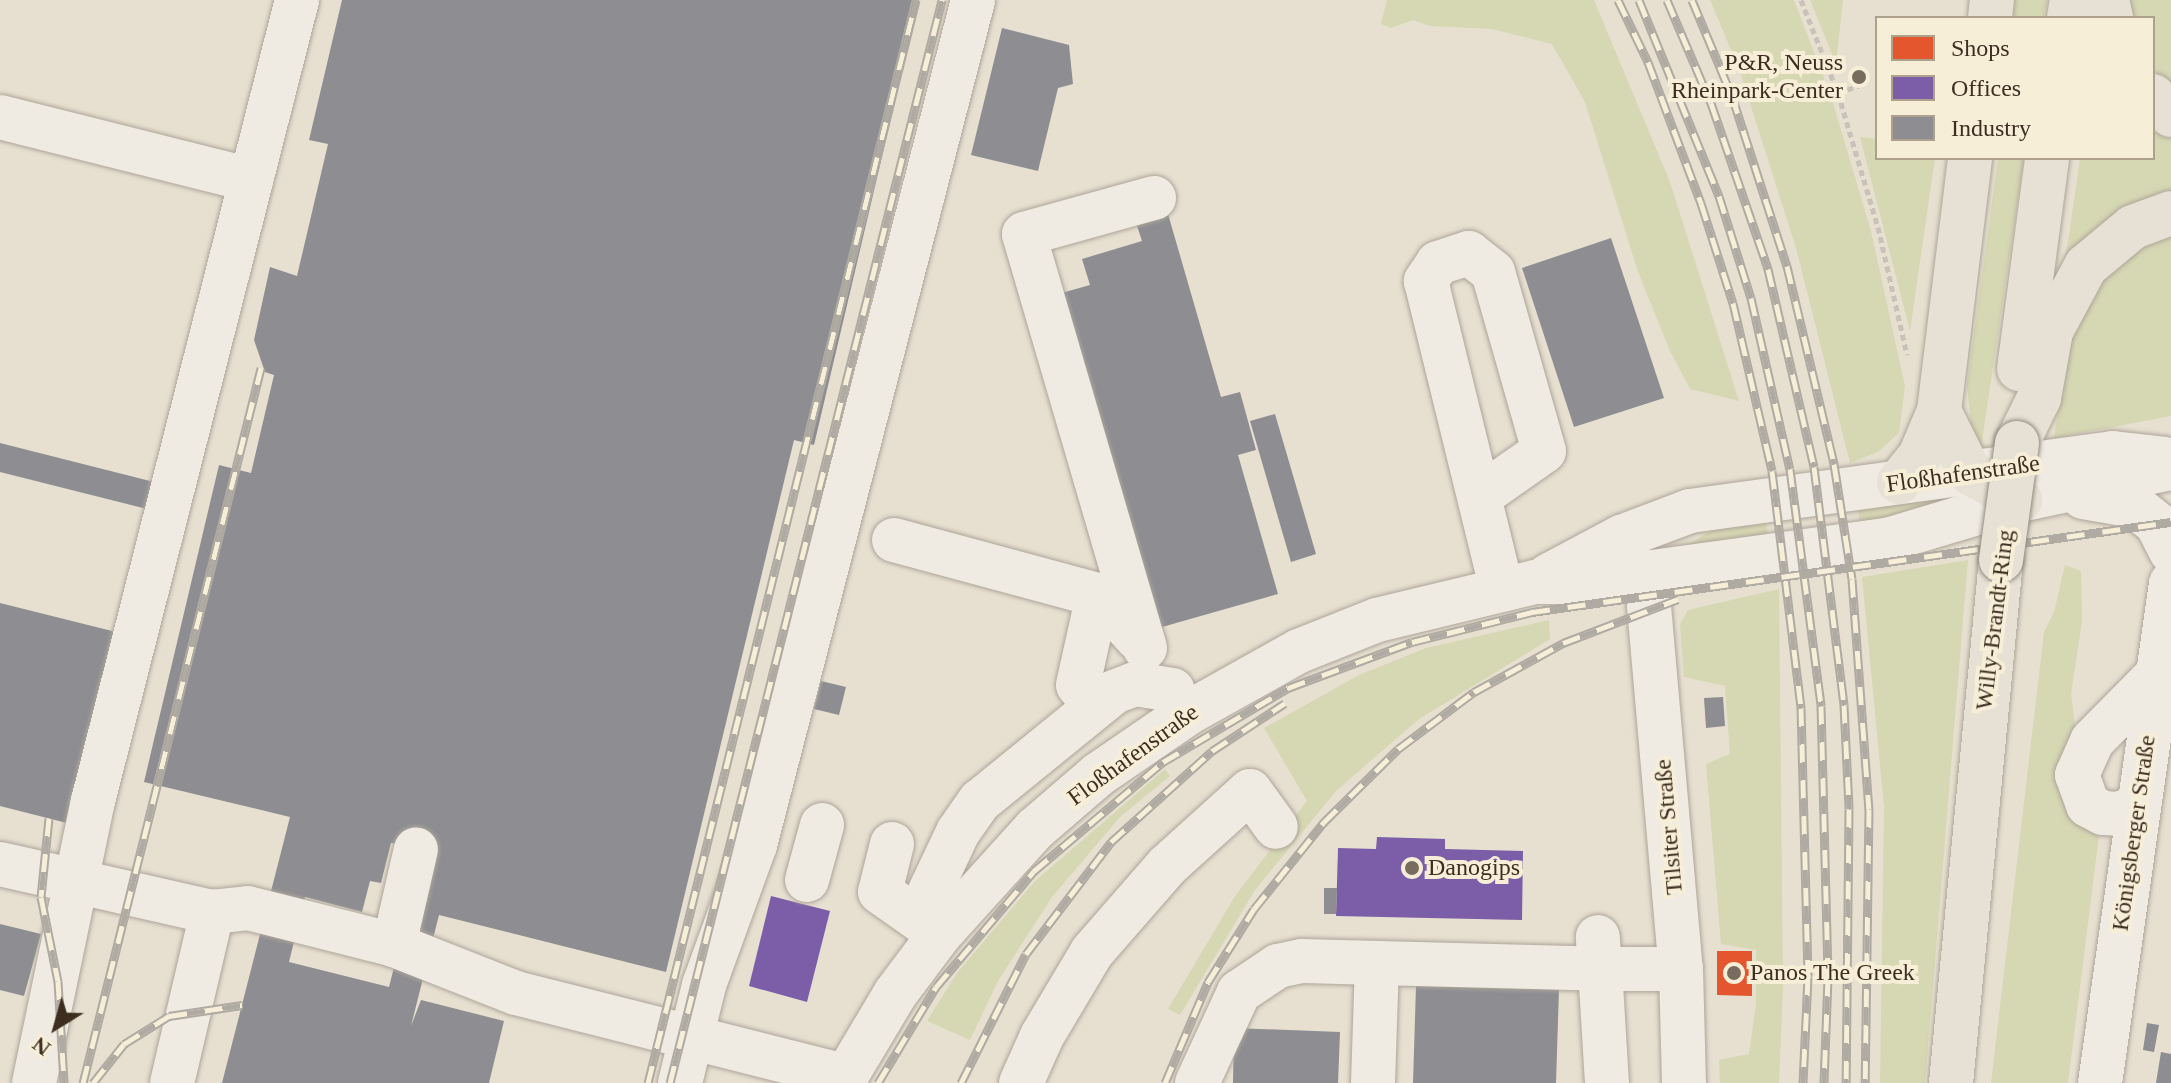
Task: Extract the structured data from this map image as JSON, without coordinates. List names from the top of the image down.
{
  "streets": {
    "main road": ["Willy-Brandt-Ring"],
    "street": ["Floßhafenstraße", "Tilsiter Straße", "Königsberger Straße"]
  },
  "crossings": [
    ["Floßhafenstraße", "Tilsiter Straße"]
  ],
  "places": ["P&R, Neuss Rheinpark-Center", "Danogips", "Panos The Greek"],
  "legend": ["Shops", "Offices", "Industry"],
  "north": "bottom left"
}
